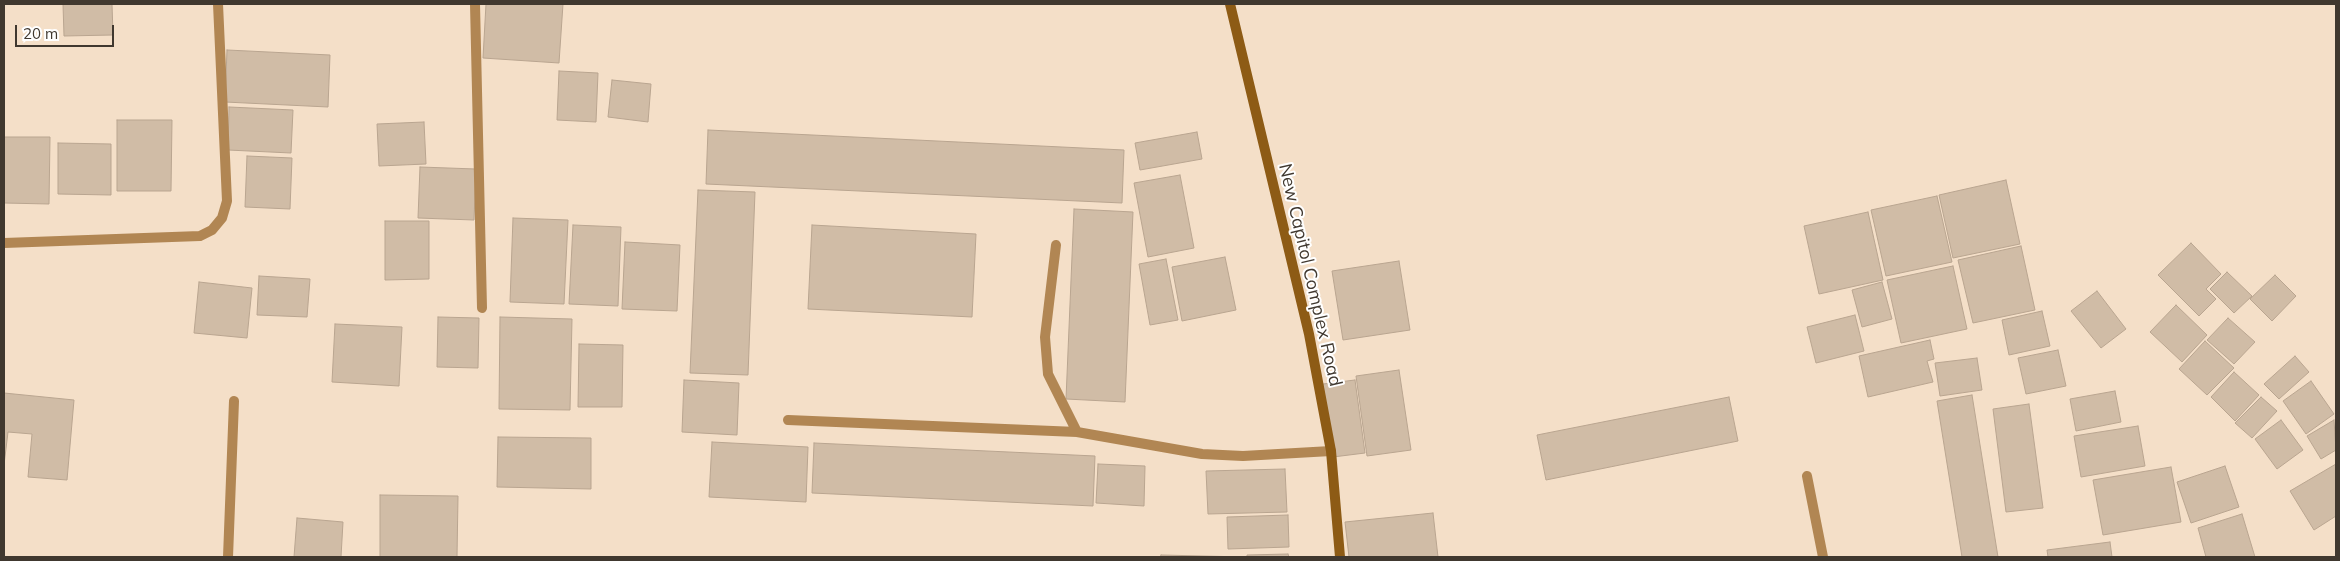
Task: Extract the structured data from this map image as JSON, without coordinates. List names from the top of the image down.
{
  "streets": {
    "main road": ["New Capitol Complex Road"]
  },
  "scale_bar": "20 m"
}
